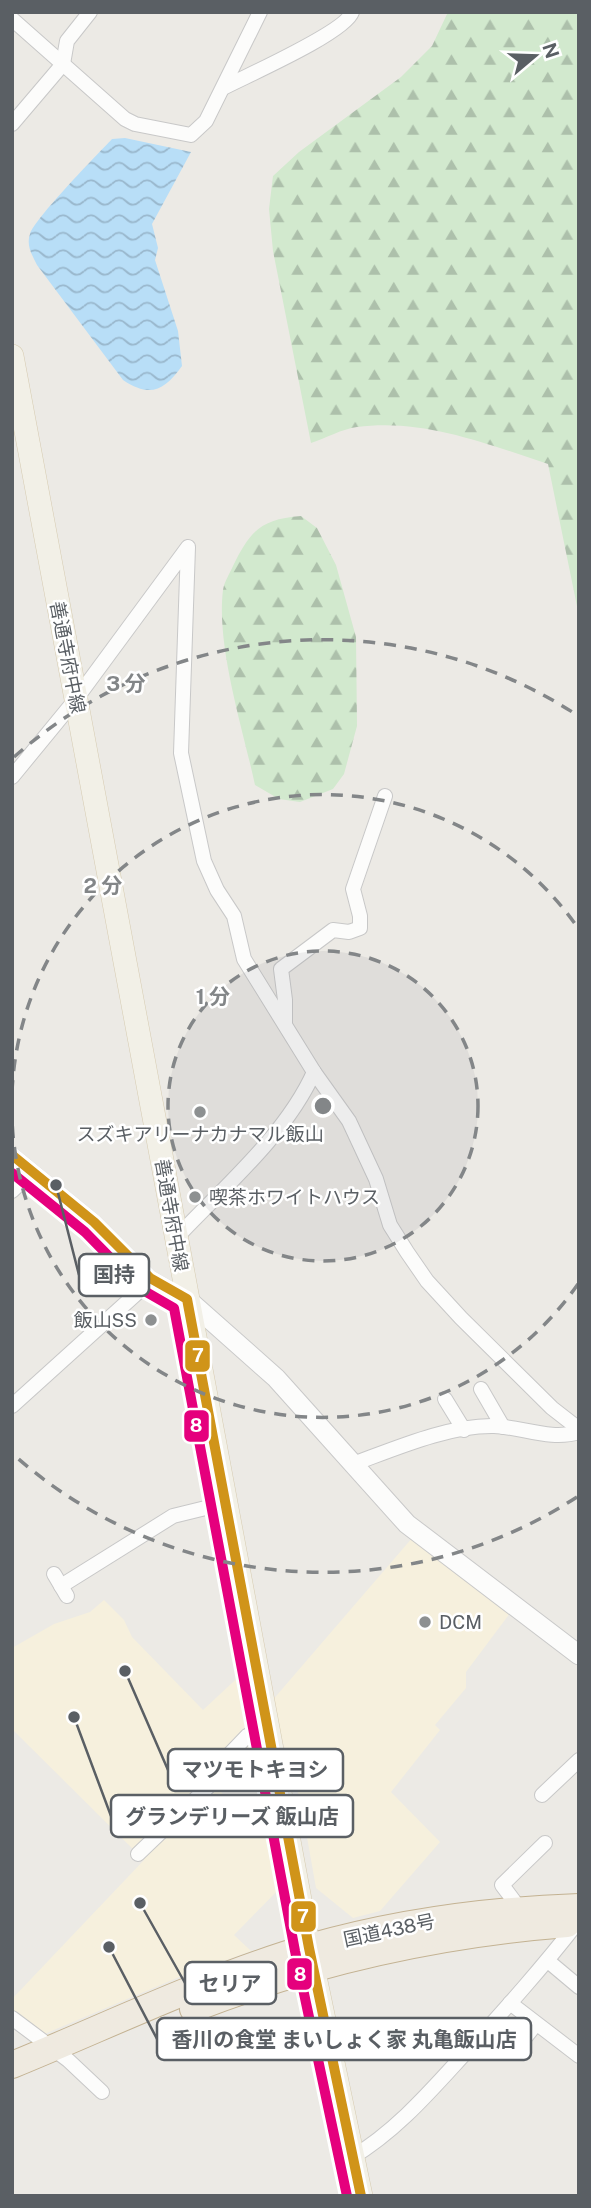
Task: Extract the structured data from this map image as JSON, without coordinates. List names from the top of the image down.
{
  "streets": {
    "highway": ["国道438号"],
    "main road": ["善通寺府中線"]
  },
  "crossings": [
    ["善通寺府中線", "国道438号"]
  ],
  "places": [
    "スズキアリーナカナマル飯山",
    "国持",
    "喫茶ホワイトハウス",
    "飯山SS",
    "DCM",
    "マツモトキヨシ",
    "グランデリーズ 飯山店",
    "セリア",
    "香川の食堂 まいしょく家 丸亀飯山店"
  ],
  "lines": ["transit line 7", "transit line 8"],
  "north": "right",
  "rings": ["3 分", "2 分", "1 分"]
}
